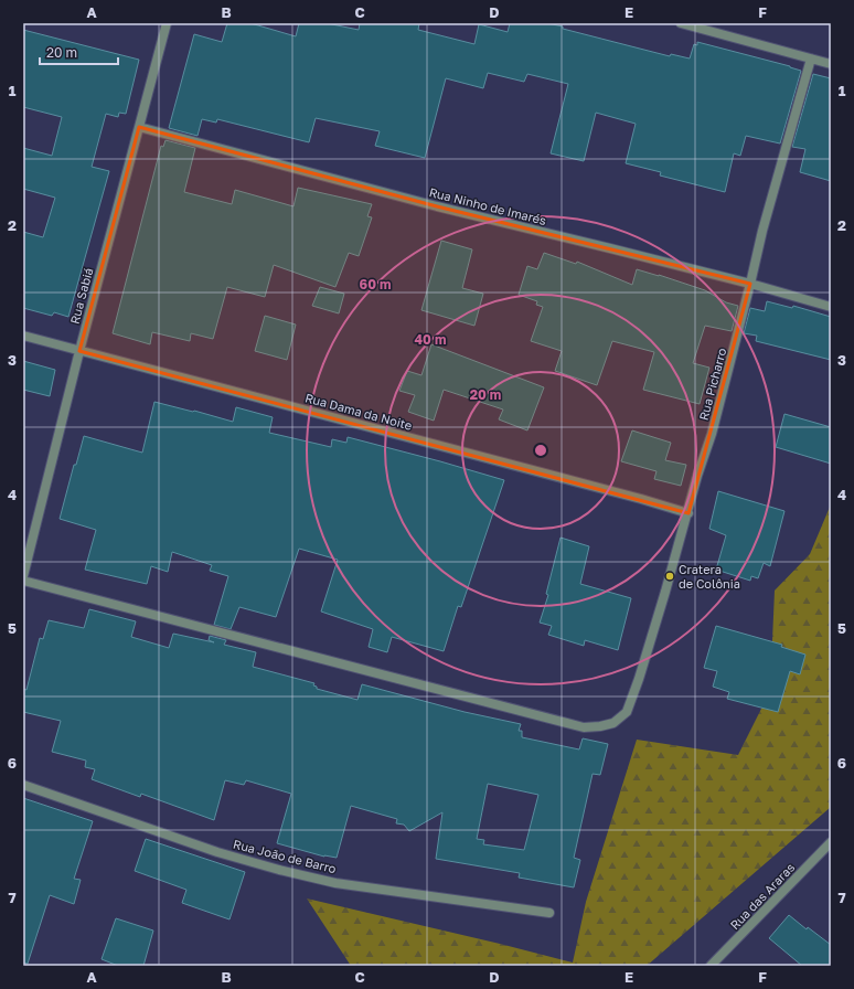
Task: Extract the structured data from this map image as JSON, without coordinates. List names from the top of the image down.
{
  "streets": {
    "street": [
      "Rua Ninho de Imarés",
      "Rua Sabiá",
      "Rua Picharro",
      "Rua Dama da Noite",
      "Rua João de Barro",
      "Rua das Araras"
    ]
  },
  "crossings": [
    ["Rua Ninho de Imarés", "Rua Sabiá"],
    ["Rua Ninho de Imarés", "Rua Picharro"],
    ["Rua Sabiá", "Rua Dama da Noite"],
    ["Rua Picharro", "Rua Dama da Noite"]
  ],
  "places": ["Cratera de Colônia"],
  "scale_bar": "20 m",
  "grid": {
    "columns": [
      "A",
      "B",
      "C",
      "D",
      "E",
      "F"
    ],
    "rows": [
      "1",
      "2",
      "3",
      "4",
      "5",
      "6",
      "7"
    ]
  },
  "rings": ["60 m", "40 m", "20 m"]
}
